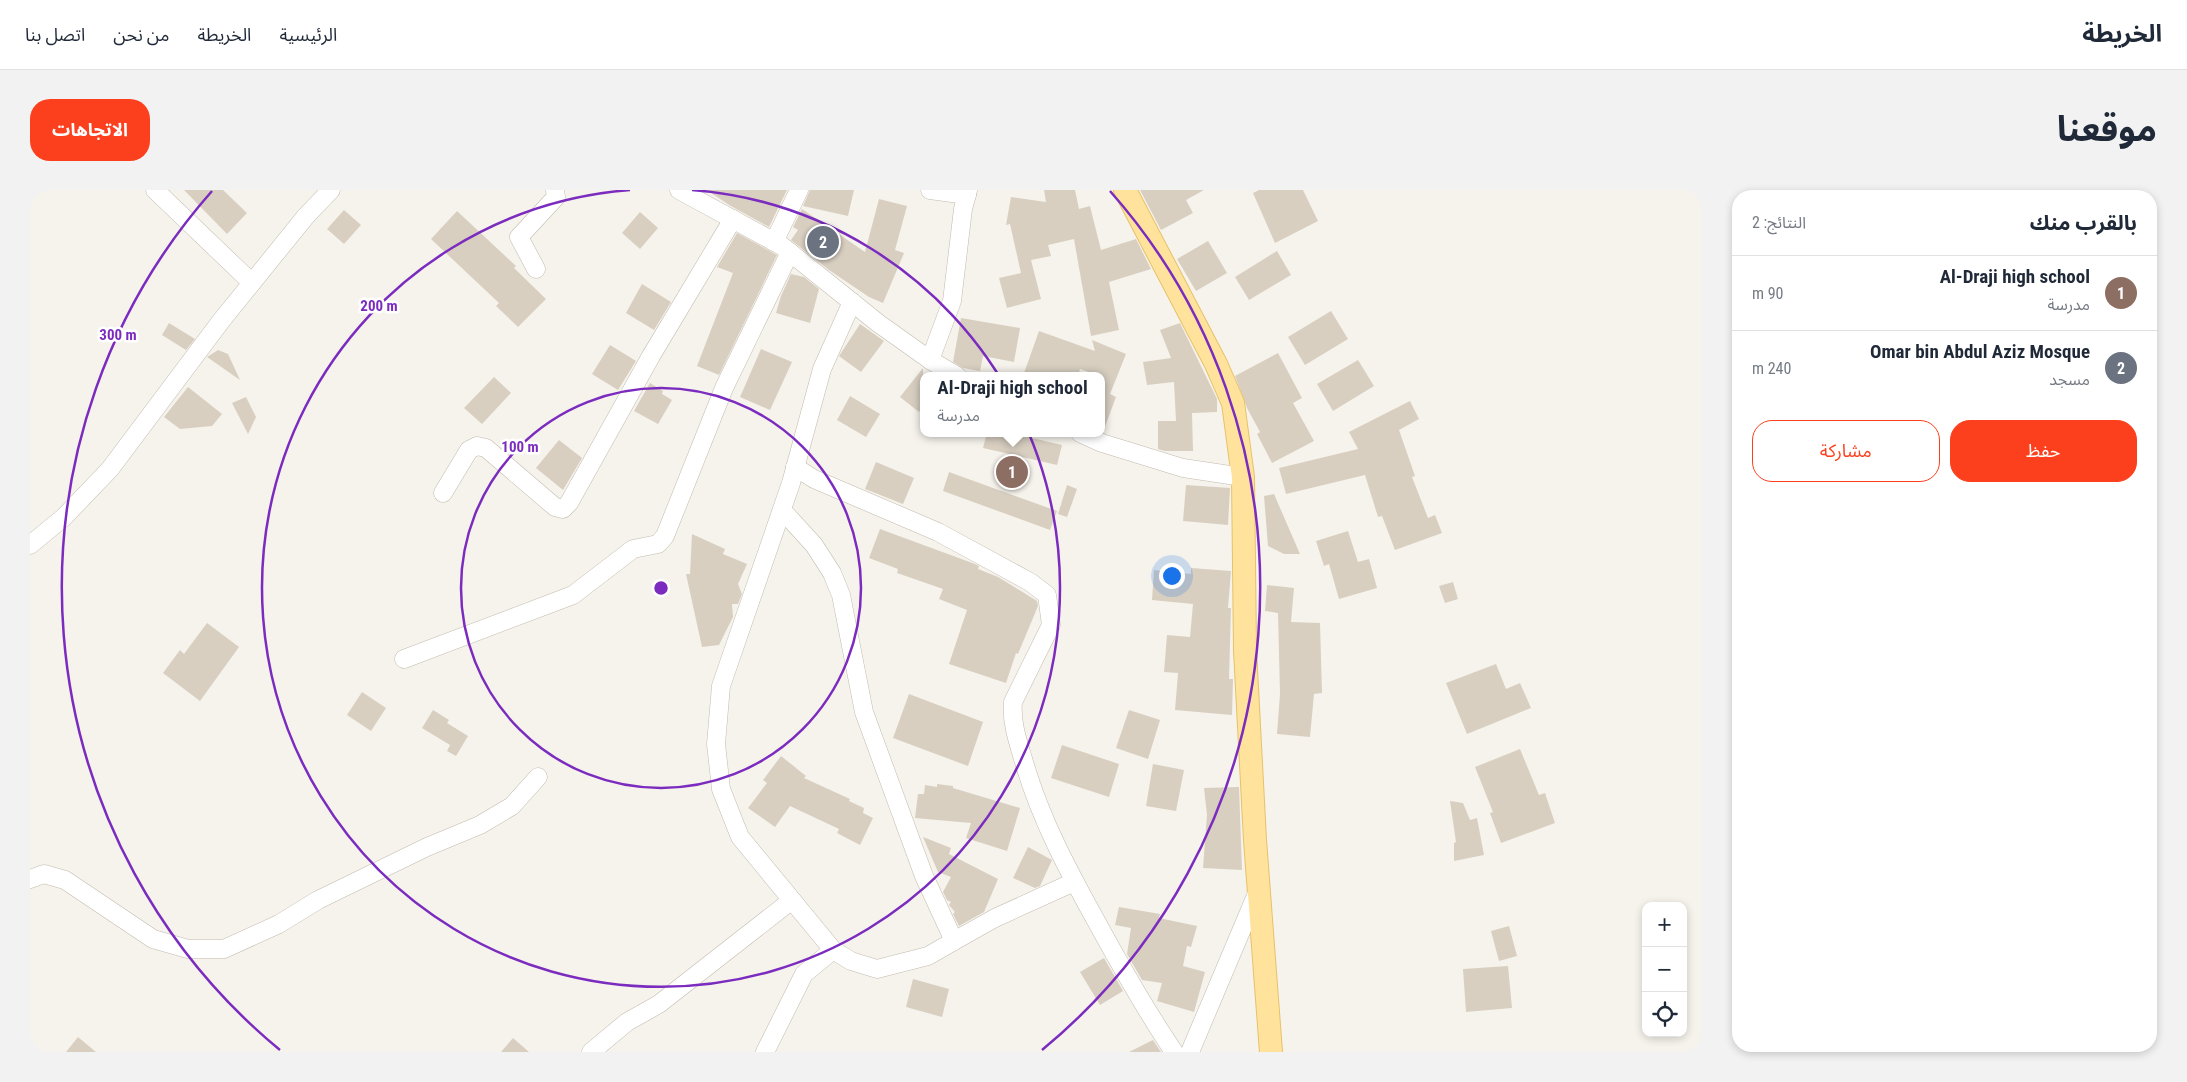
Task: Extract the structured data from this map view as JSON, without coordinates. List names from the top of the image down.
{
  "page": {
    "header": "الخريطة",
    "nav": [
      "الرئيسية",
      "الخريطة",
      "من نحن",
      "اتصل بنا"
    ],
    "title": "موقعنا",
    "buttons": [
      "الاتجاهات",
      ["حفظ", "مشاركة"]
    ],
    "heading": ["بالقرب منك", "النتائج: 2"],
    "pins": ["2", "1"],
    "list": [
      {
        "mark": "1",
        "name": "Al-Draji high school",
        "note": "مدرسة",
        "value": "90 m"
      },
      {
        "mark": "2",
        "name": "Omar bin Abdul Aziz Mosque",
        "note": "مسجد",
        "value": "240 m"
      }
    ],
    "popup": ["Al-Draji high school", "مدرسة"],
    "map_buttons": ["+", "−"]
  },
  "rings": ["200 m", "300 m", "100 m"]
}
